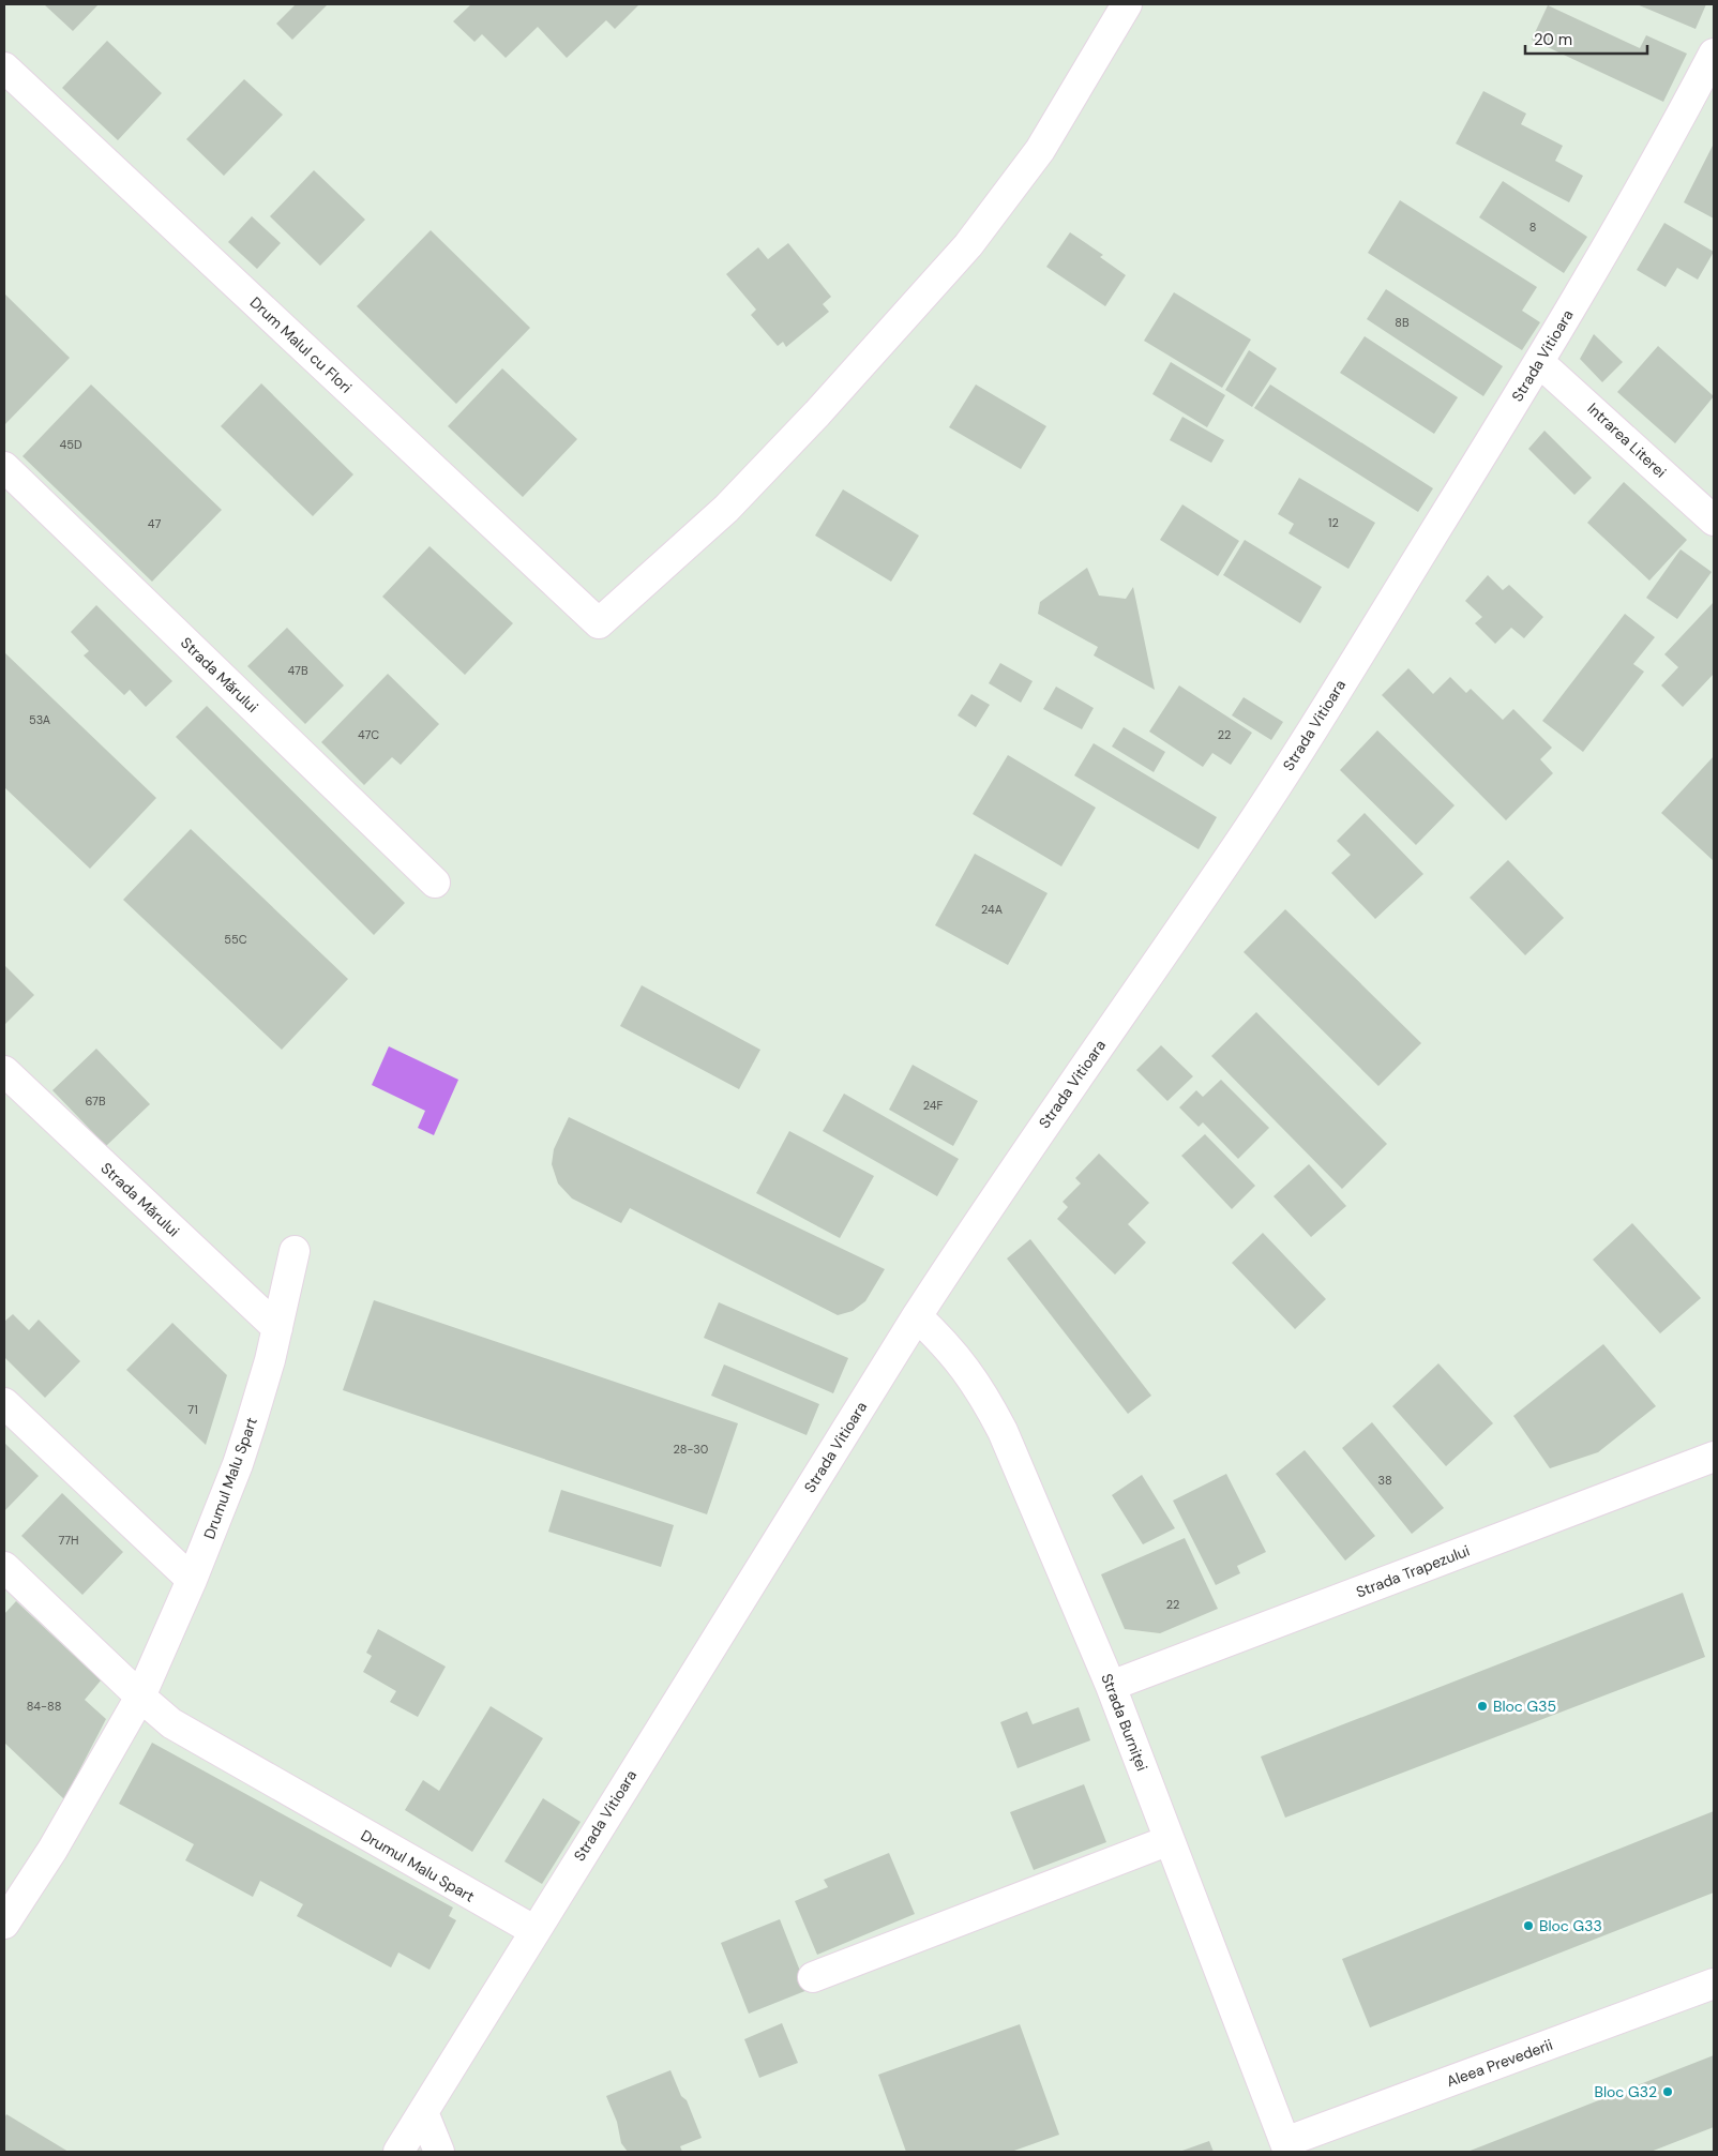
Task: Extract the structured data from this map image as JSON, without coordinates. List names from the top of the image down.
{
  "streets": {
    "street": [
      "Drum Malul cu Flori",
      "Strada Vitioara",
      "Intrarea Literei",
      "Strada Mărului",
      "Drumul Malu Spart",
      "Strada Trapezului",
      "Strada Burniței",
      "Aleea Prevederii"
    ]
  },
  "crossings": [
    ["Strada Vitioara", "Intrarea Literei"],
    ["Strada Vitioara", "Drumul Malu Spart"],
    ["Strada Vitioara", "Strada Burniței"],
    ["Strada Mărului", "Drumul Malu Spart"],
    ["Strada Trapezului", "Strada Burniței"],
    ["Strada Burniței", "Aleea Prevederii"]
  ],
  "places": ["Bloc G35", "Bloc G33", "Bloc G32"],
  "house_numbers": [
    "8",
    "8B",
    "45D",
    "12",
    "47",
    "47B",
    "53A",
    "47C",
    "22",
    "24A",
    "55C",
    "67B",
    "24F",
    "71",
    "28-30",
    "38",
    "77H",
    "22",
    "84-88"
  ],
  "scale_bar": "20 m"
}
